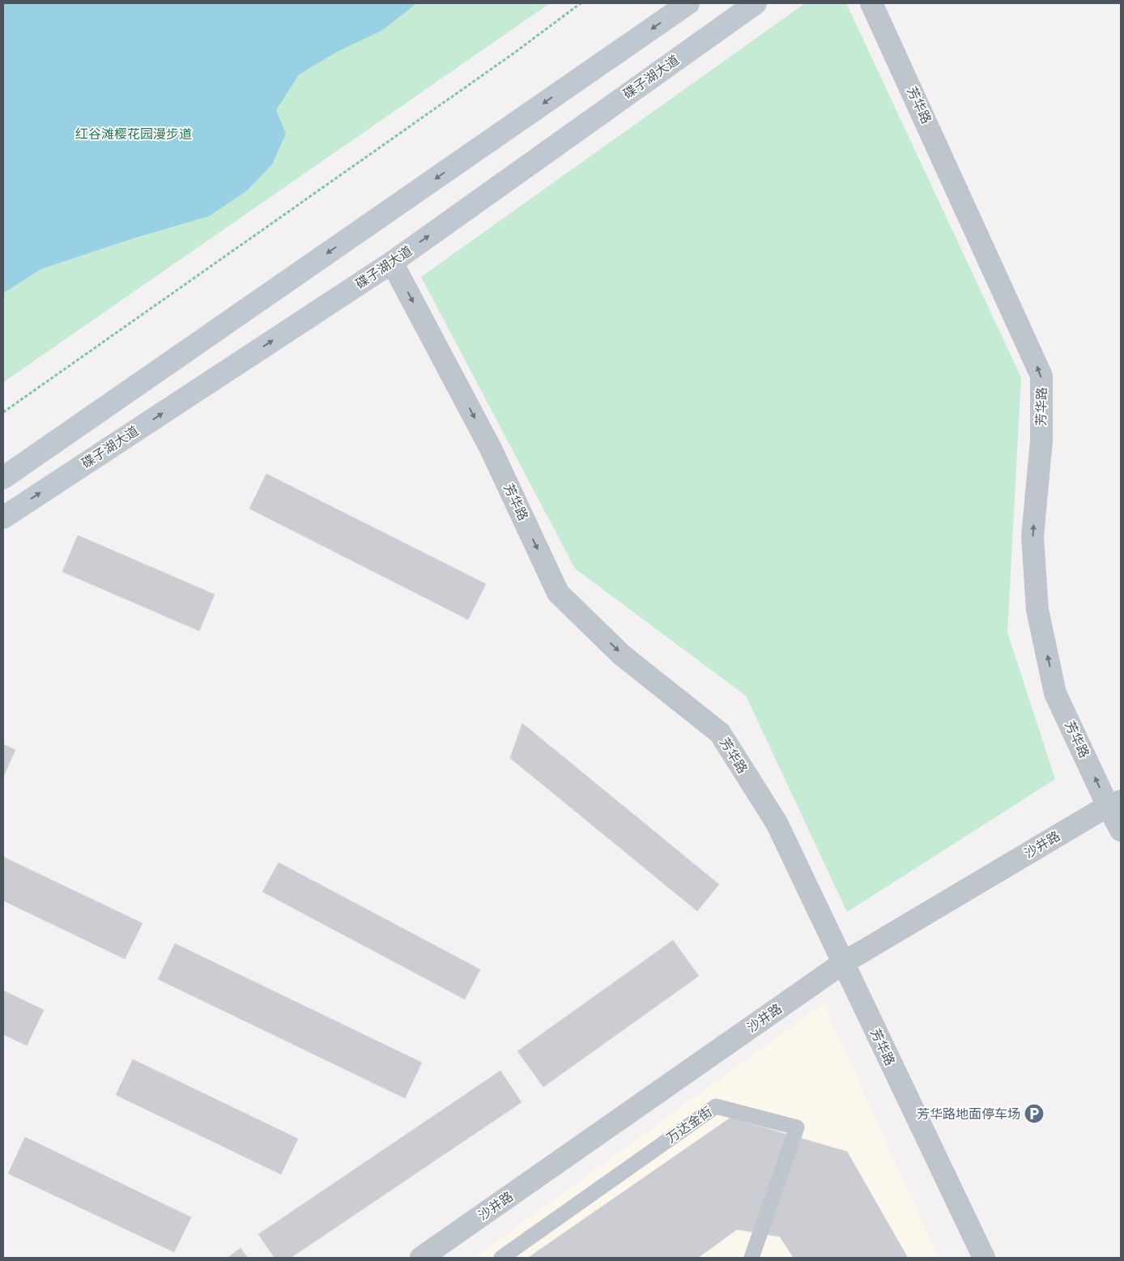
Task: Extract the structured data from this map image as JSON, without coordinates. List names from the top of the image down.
{
  "streets": {
    "main road": ["碟子湖大道"],
    "street": ["芳华路", "沙井路", "万达金街"]
  },
  "crossings": [
    ["碟子湖大道", "芳华路"],
    ["芳华路", "沙井路"]
  ],
  "parks": ["红谷滩樱花园漫步道"],
  "places": {
    "parking": ["芳华路地面停车场"]
  }
}
